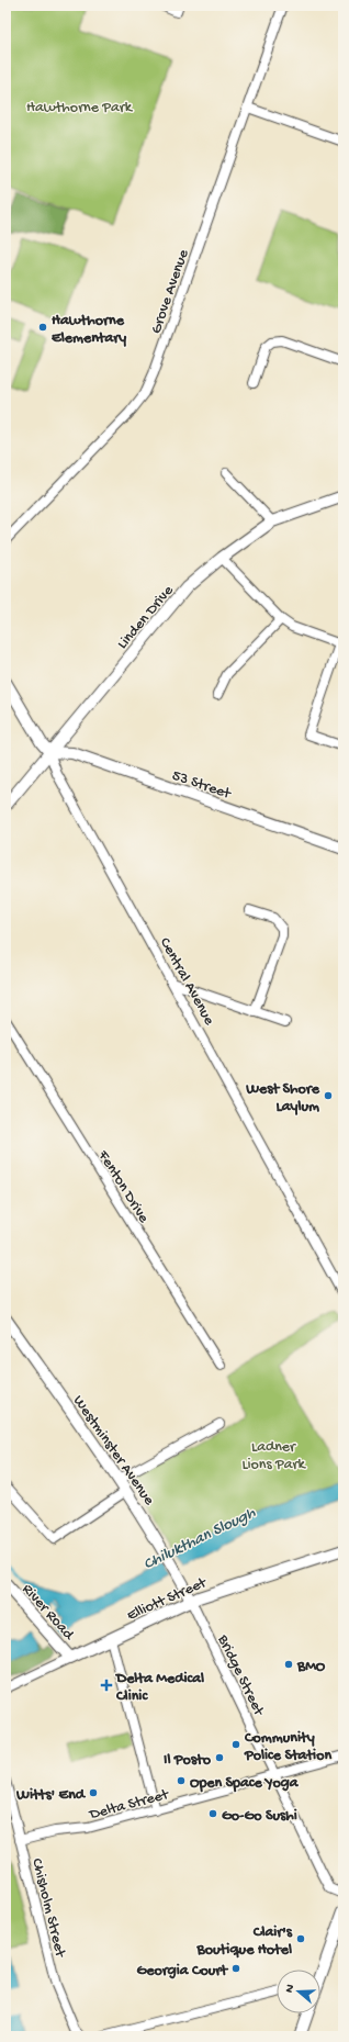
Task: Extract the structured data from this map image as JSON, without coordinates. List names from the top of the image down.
{
  "streets": {
    "street": [
      "Grove Avenue",
      "Linden Drive",
      "53 Street",
      "Central Avenue",
      "Fenton Drive",
      "Westminster Avenue",
      "Elliott Street",
      "River Road",
      "Bridge Street",
      "Delta Street",
      "Chisholm Street"
    ]
  },
  "crossings": [
    ["Linden Drive", "53 Street"],
    ["Linden Drive", "Central Avenue"],
    ["53 Street", "Central Avenue"],
    ["Westminster Avenue", "Elliott Street"],
    ["Westminster Avenue", "Bridge Street"],
    ["Elliott Street", "River Road"],
    ["Elliott Street", "Bridge Street"],
    ["Bridge Street", "Delta Street"],
    ["Delta Street", "Chisholm Street"]
  ],
  "water": ["Chilukthan Slough"],
  "parks": ["Hawthorne Park", "Ladner Lions Park"],
  "places": {
    "other": [
      "Hawthorne Elementary",
      "West Shore Laylum",
      "BMO",
      "Community Police Station",
      "Il Posto",
      "Open Space Yoga",
      "Witts' End",
      "Go-Go Sushi",
      "Clair's Boutique Hotel",
      "Georgia Court"
    ],
    "health": ["Delta Medical Clinic"]
  },
  "north": "left"
}
